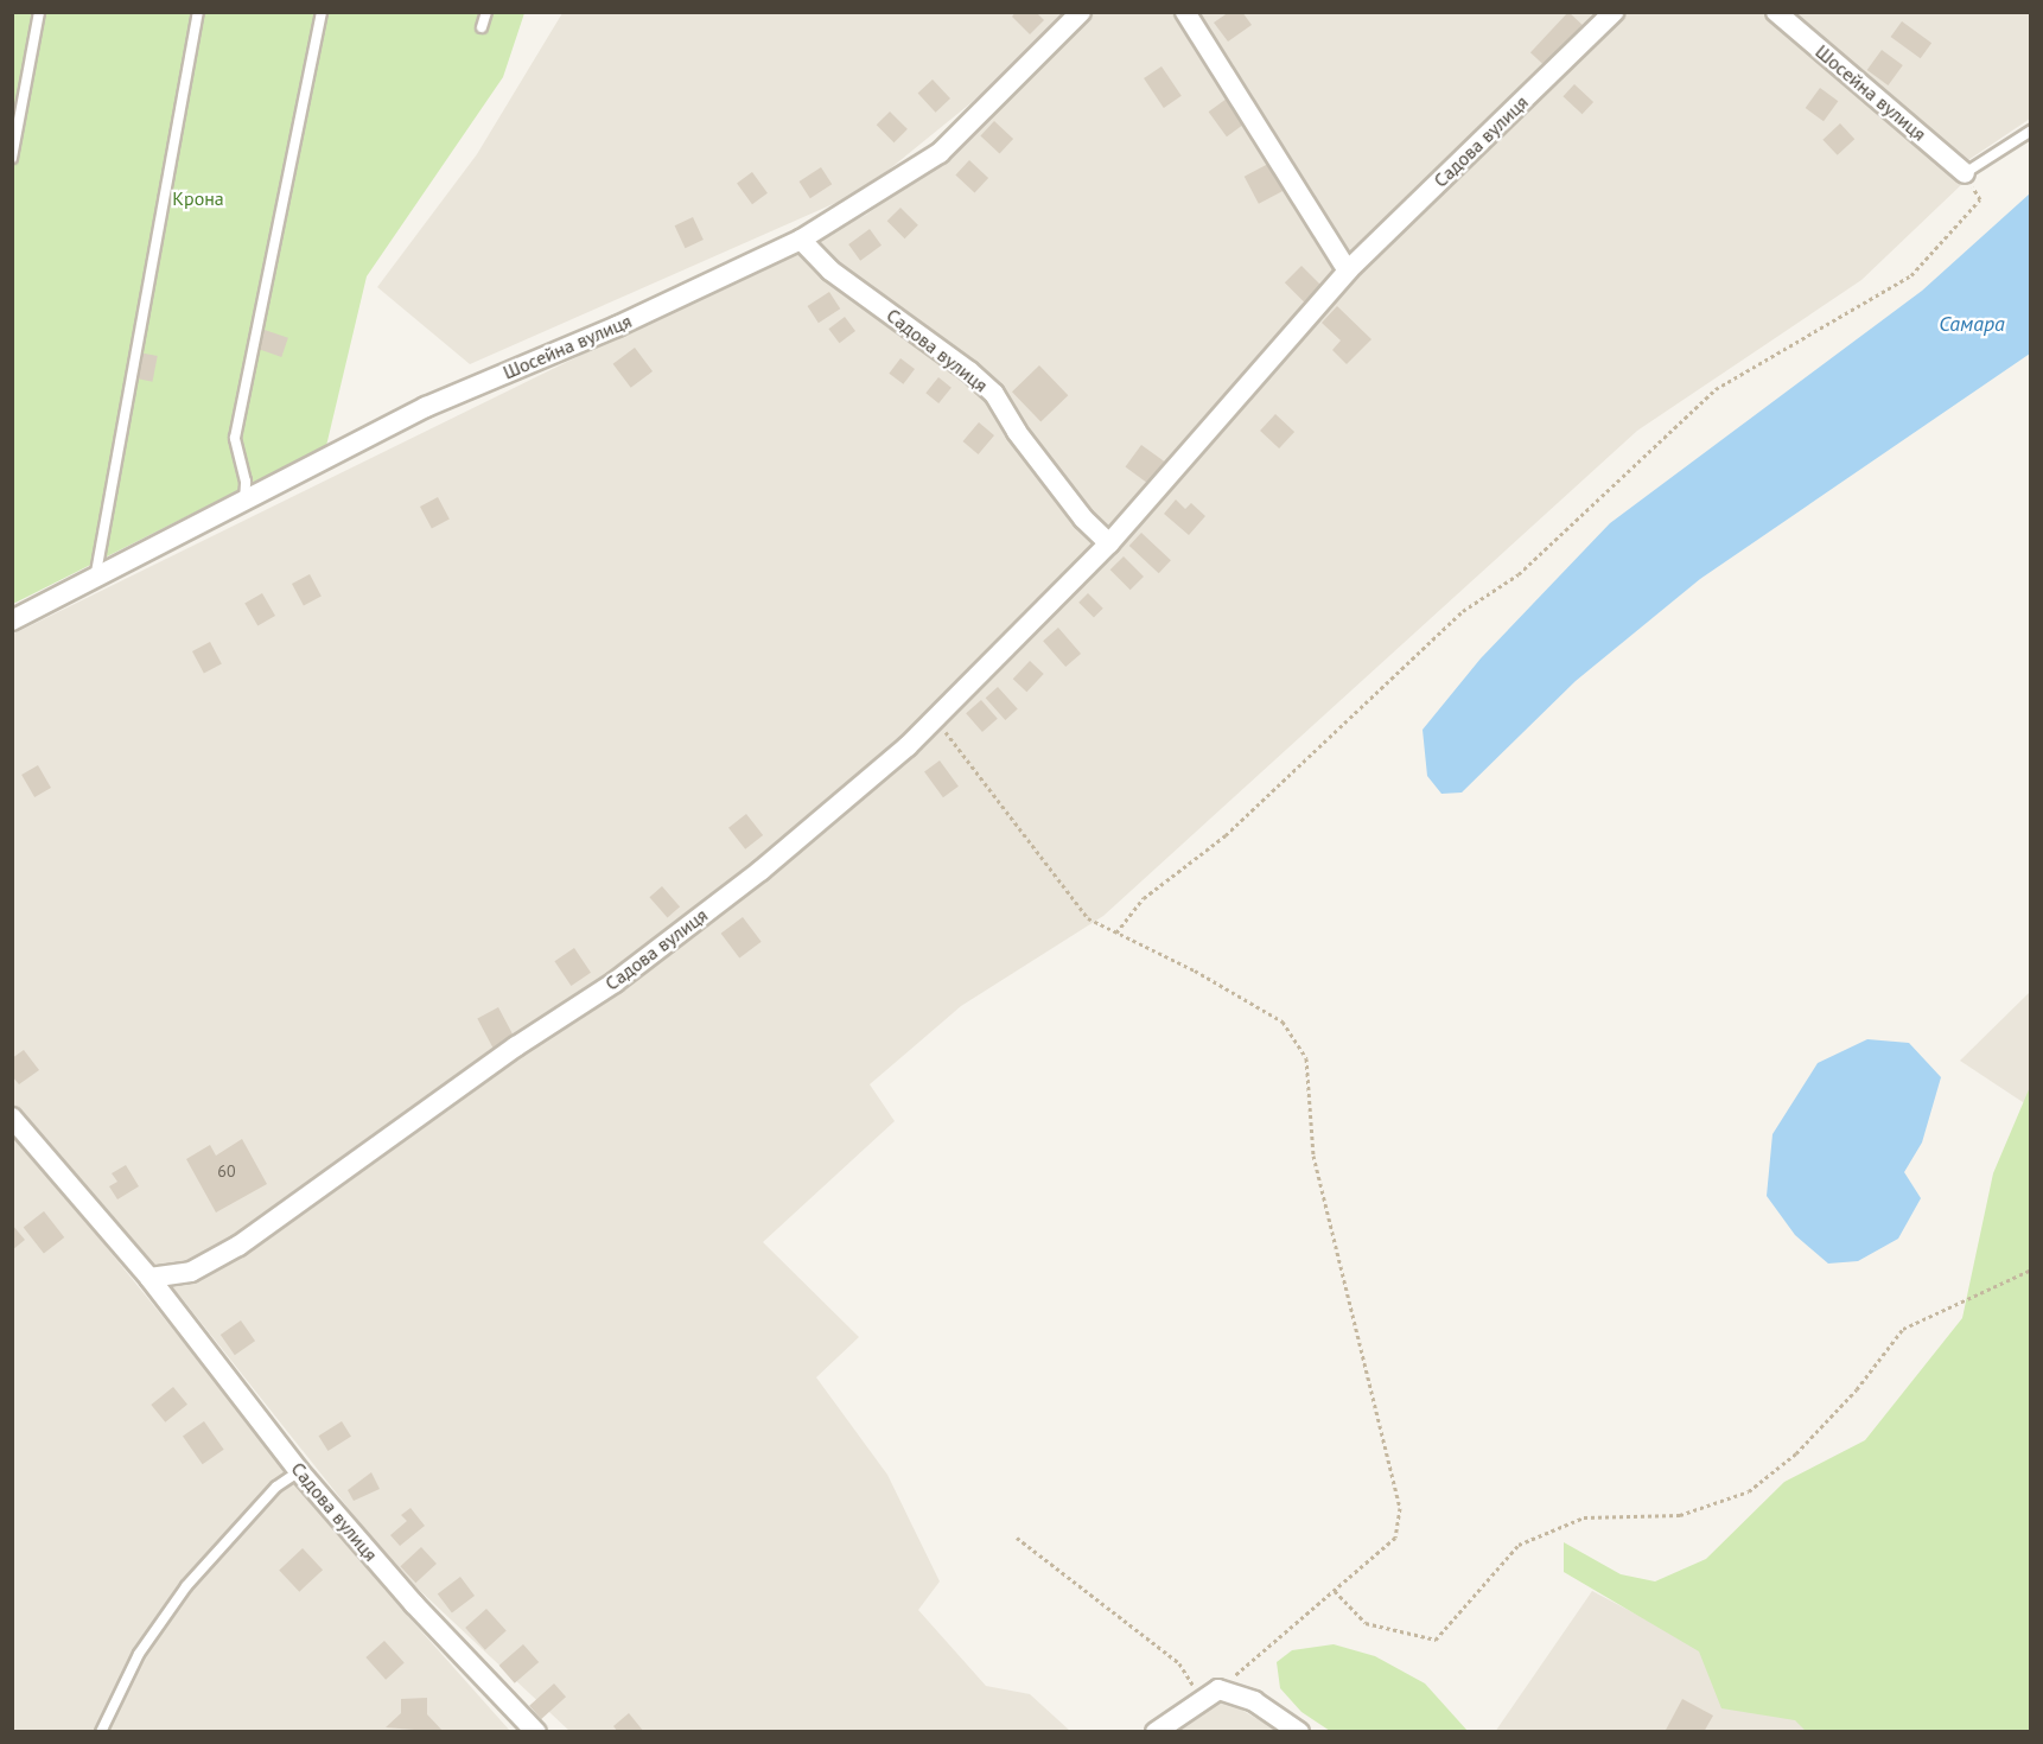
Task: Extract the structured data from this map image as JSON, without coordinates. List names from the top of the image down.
{
  "streets": {
    "street": ["Шосейна вулиця", "Садова вулиця"]
  },
  "crossings": [
    ["Шосейна вулиця", "Садова вулиця"]
  ],
  "water": ["Самара"],
  "parks": ["Крона"],
  "house_numbers": ["60"]
}
